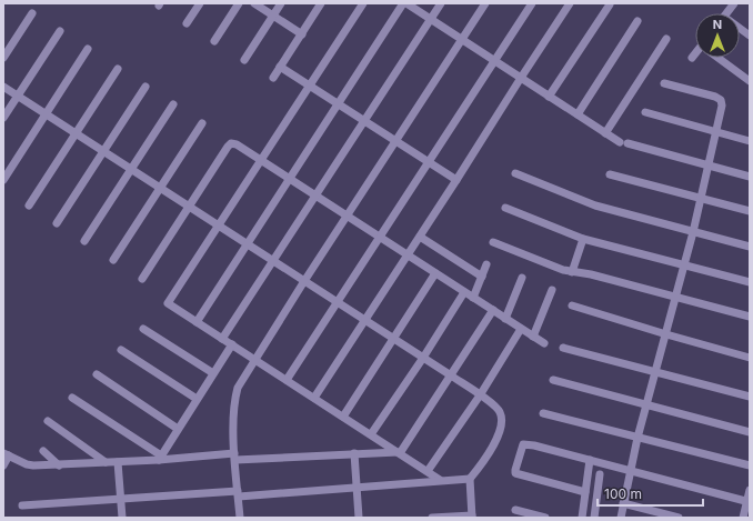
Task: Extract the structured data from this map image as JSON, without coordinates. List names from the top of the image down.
{
  "scale_bar": "100 m",
  "north": "top"
}
